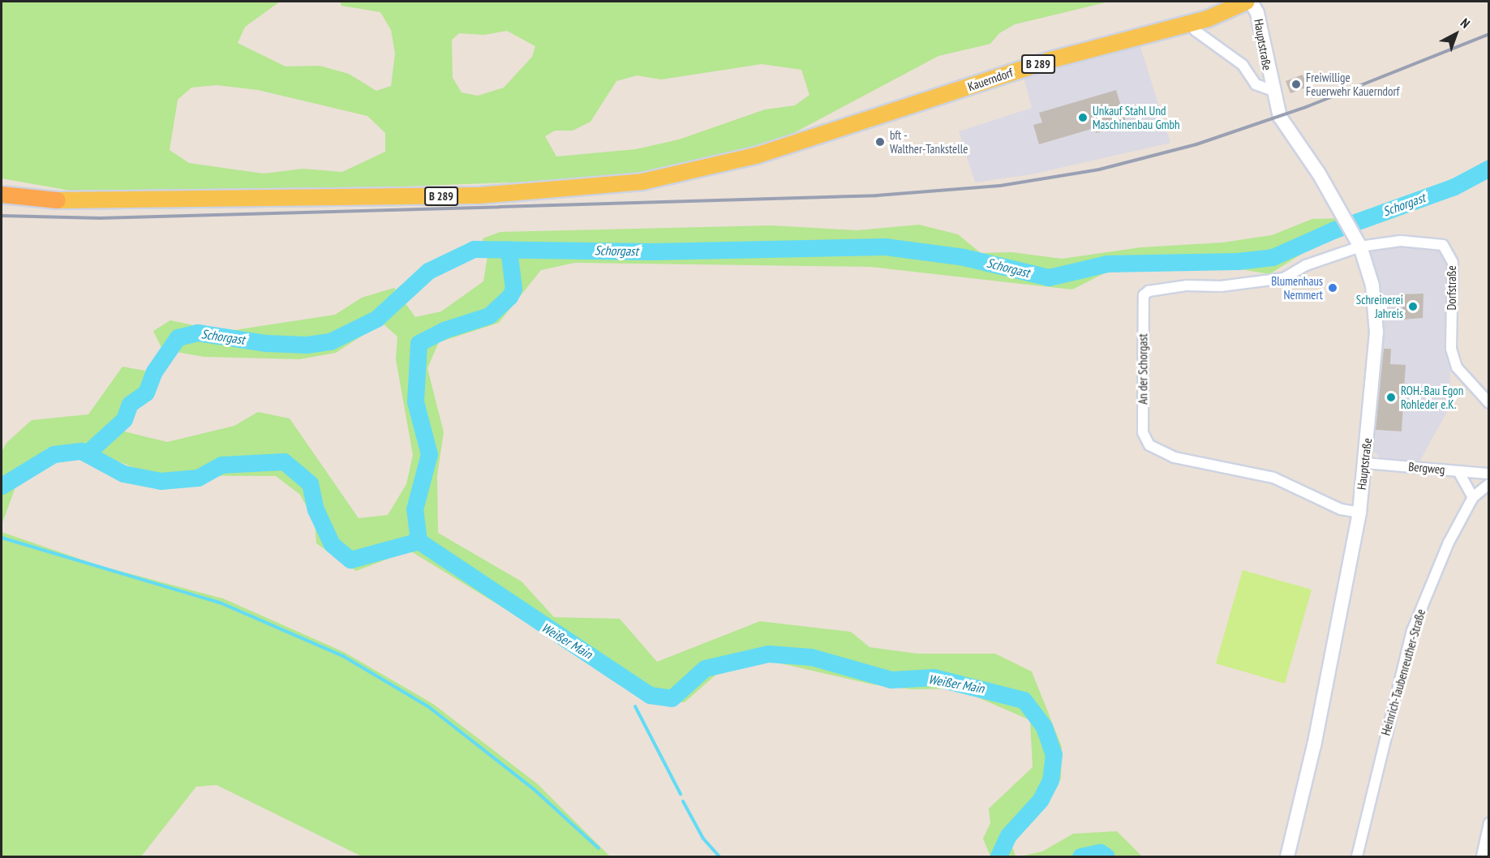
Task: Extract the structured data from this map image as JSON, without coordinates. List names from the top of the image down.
{
  "streets": {
    "highway": ["B 289"],
    "main road": ["Hauptstraße", "Kauerndorf"],
    "street": [
      "Dorfstraße",
      "An der Schorgast",
      "Bergweg",
      "Heinrich-Taubenreuther-Straße"
    ]
  },
  "crossings": [
    ["Hauptstraße", "Kauerndorf"],
    ["Hauptstraße", "Dorfstraße"],
    ["Hauptstraße", "An der Schorgast"],
    ["Hauptstraße", "Bergweg"],
    ["B 289", "Kauerndorf"],
    ["Dorfstraße", "An der Schorgast"]
  ],
  "water": ["Schorgast", "Weißer Main"],
  "places": [
    "Freiwillige Feuerwehr Kauerndorf",
    "Unkauf Stahl Und Maschinenbau Gmbh",
    "bft - Walther-Tankstelle",
    "Blumenhaus Nemmert",
    "Schreinerei Jahreis",
    "ROH.-Bau Egon Rohleder e.K."
  ],
  "north": "top right"
}
